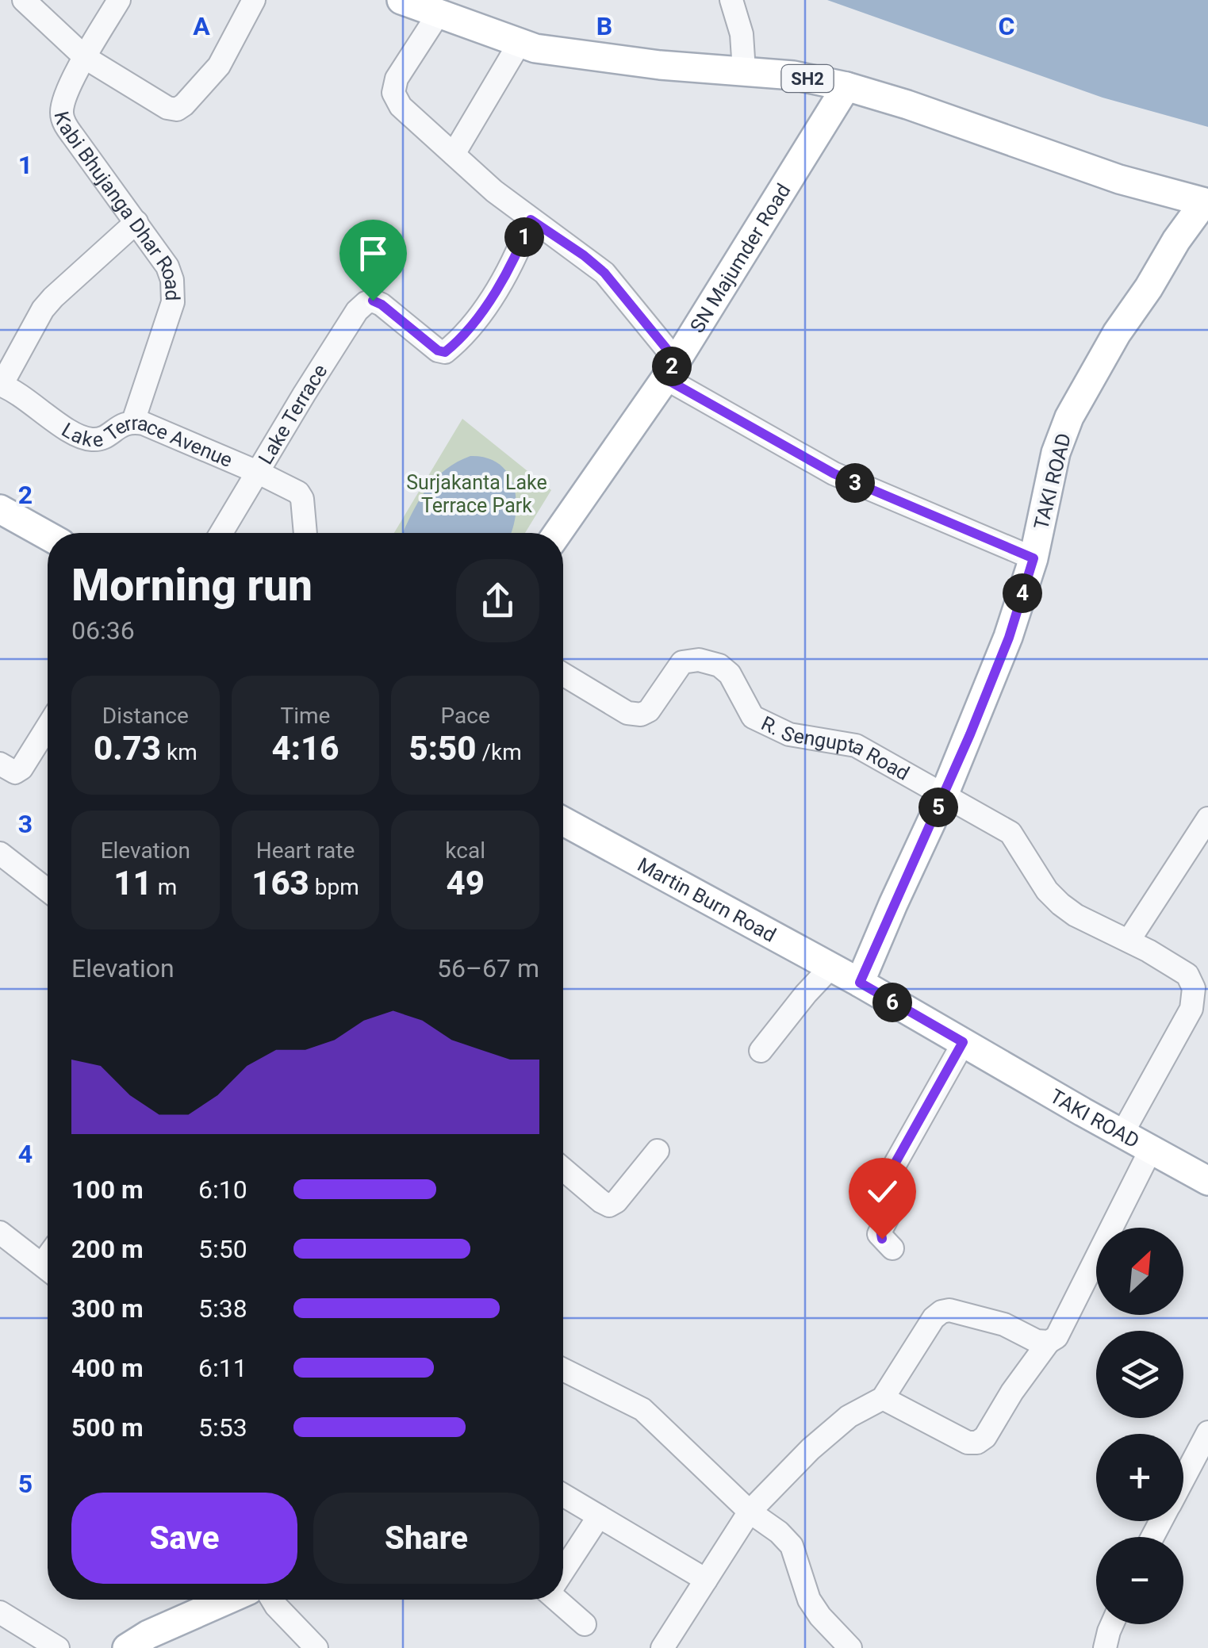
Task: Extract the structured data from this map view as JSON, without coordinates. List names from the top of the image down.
{
  "streets": {
    "main road": [
      "SH2",
      "SN Majumder Road",
      "TAKI ROAD",
      "Martin Burn Road"
    ],
    "street": [
      "Kabi Bhujanga Dhar Road",
      "Lake Terrace",
      "Lake Terrace Avenue",
      "R. Sengupta Road"
    ]
  },
  "crossings": [
    ["SH2", "SN Majumder Road"],
    ["SH2", "TAKI ROAD"],
    ["Kabi Bhujanga Dhar Road", "Lake Terrace Avenue"],
    ["Lake Terrace", "Lake Terrace Avenue"],
    ["TAKI ROAD", "R. Sengupta Road"],
    ["TAKI ROAD", "Martin Burn Road"]
  ],
  "parks": ["Surjakanta Lake Terrace Park"],
  "north": "top right",
  "page": {
    "pins": [
      "1",
      "2",
      "3",
      "4",
      "5",
      "6"
    ],
    "heading": ["Morning run", "06:36"],
    "stats": [
      ["Distance", "0.73 km"],
      ["Time", "4:16"],
      ["Pace", "5:50 /km"],
      ["Elevation", "11 m"],
      ["Heart rate", "163 bpm"],
      ["kcal", "49"]
    ],
    "chart": ["Elevation", "56–67 m"],
    "list": [
      {
        "name": "100 m",
        "note": "6:10"
      },
      {
        "name": "200 m",
        "note": "5:50"
      },
      {
        "name": "300 m",
        "note": "5:38"
      },
      {
        "name": "400 m",
        "note": "6:11"
      },
      {
        "name": "500 m",
        "note": "5:53"
      }
    ],
    "map_buttons": ["+", "−"],
    "buttons": ["Save", "Share"]
  },
  "grid": {
    "columns": ["A", "B", "C"],
    "rows": [
      "1",
      "2",
      "3",
      "4",
      "5"
    ]
  }
}
